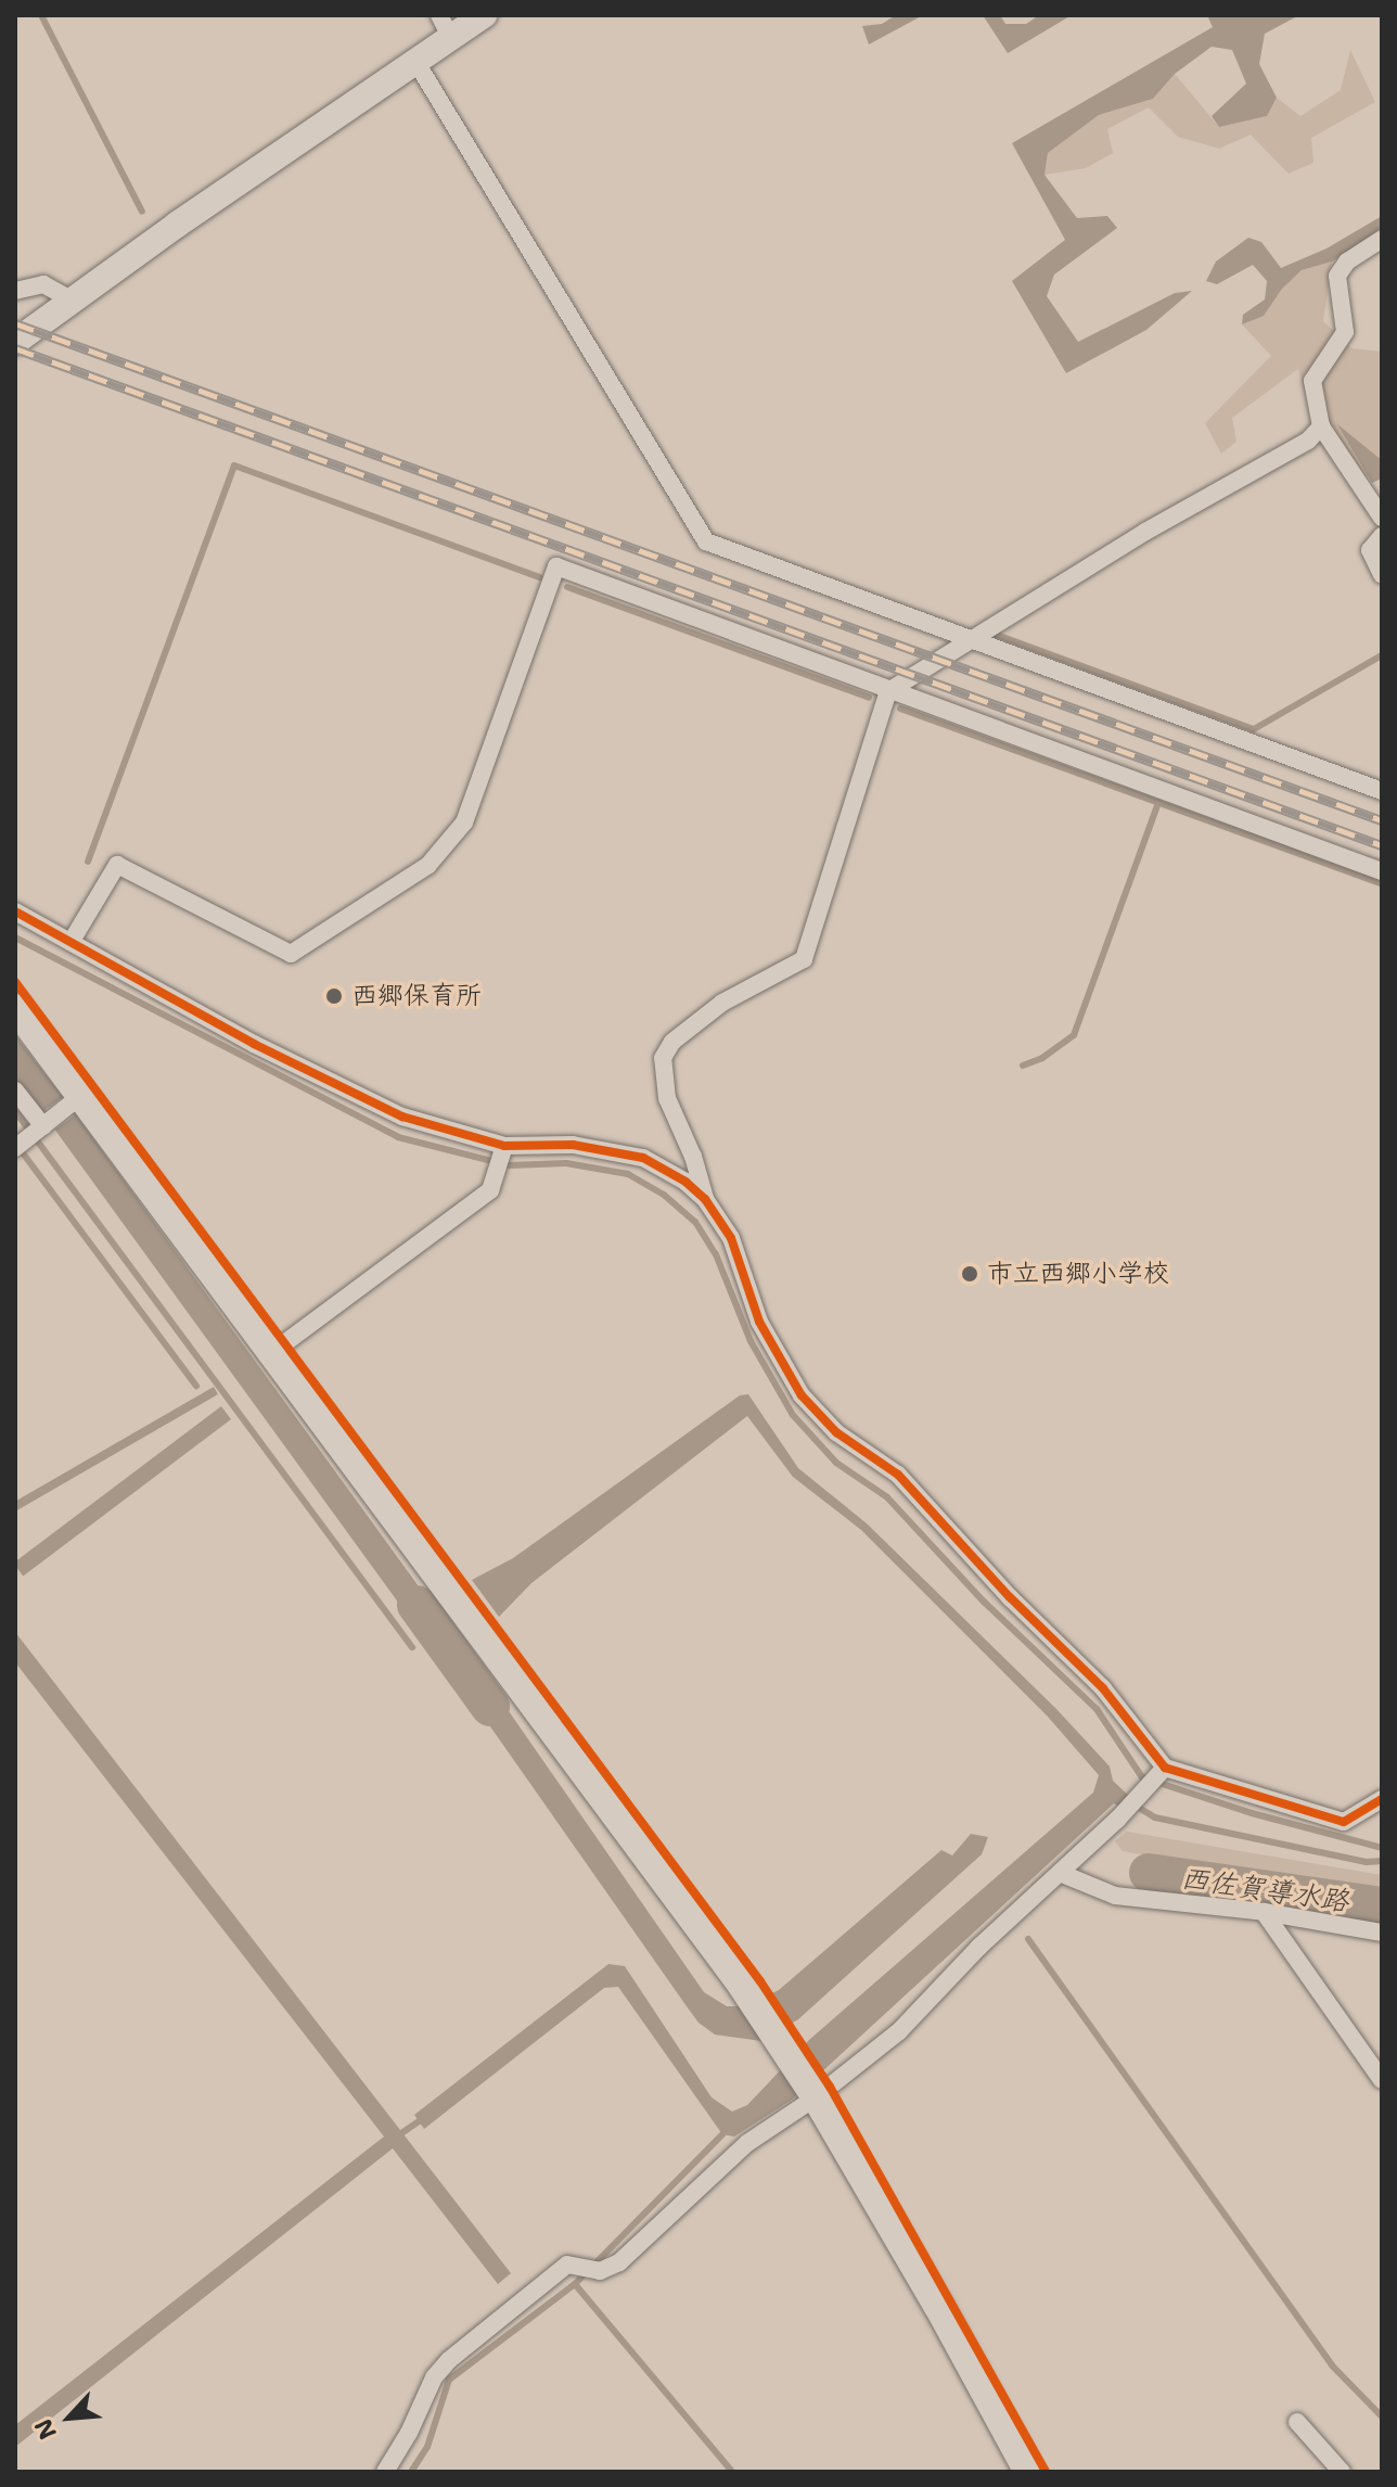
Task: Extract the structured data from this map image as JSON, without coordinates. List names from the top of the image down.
{
  "water": ["西佐賀導水路"],
  "places": ["西郷保育所", "市立西郷小学校"],
  "north": "bottom left"
}
